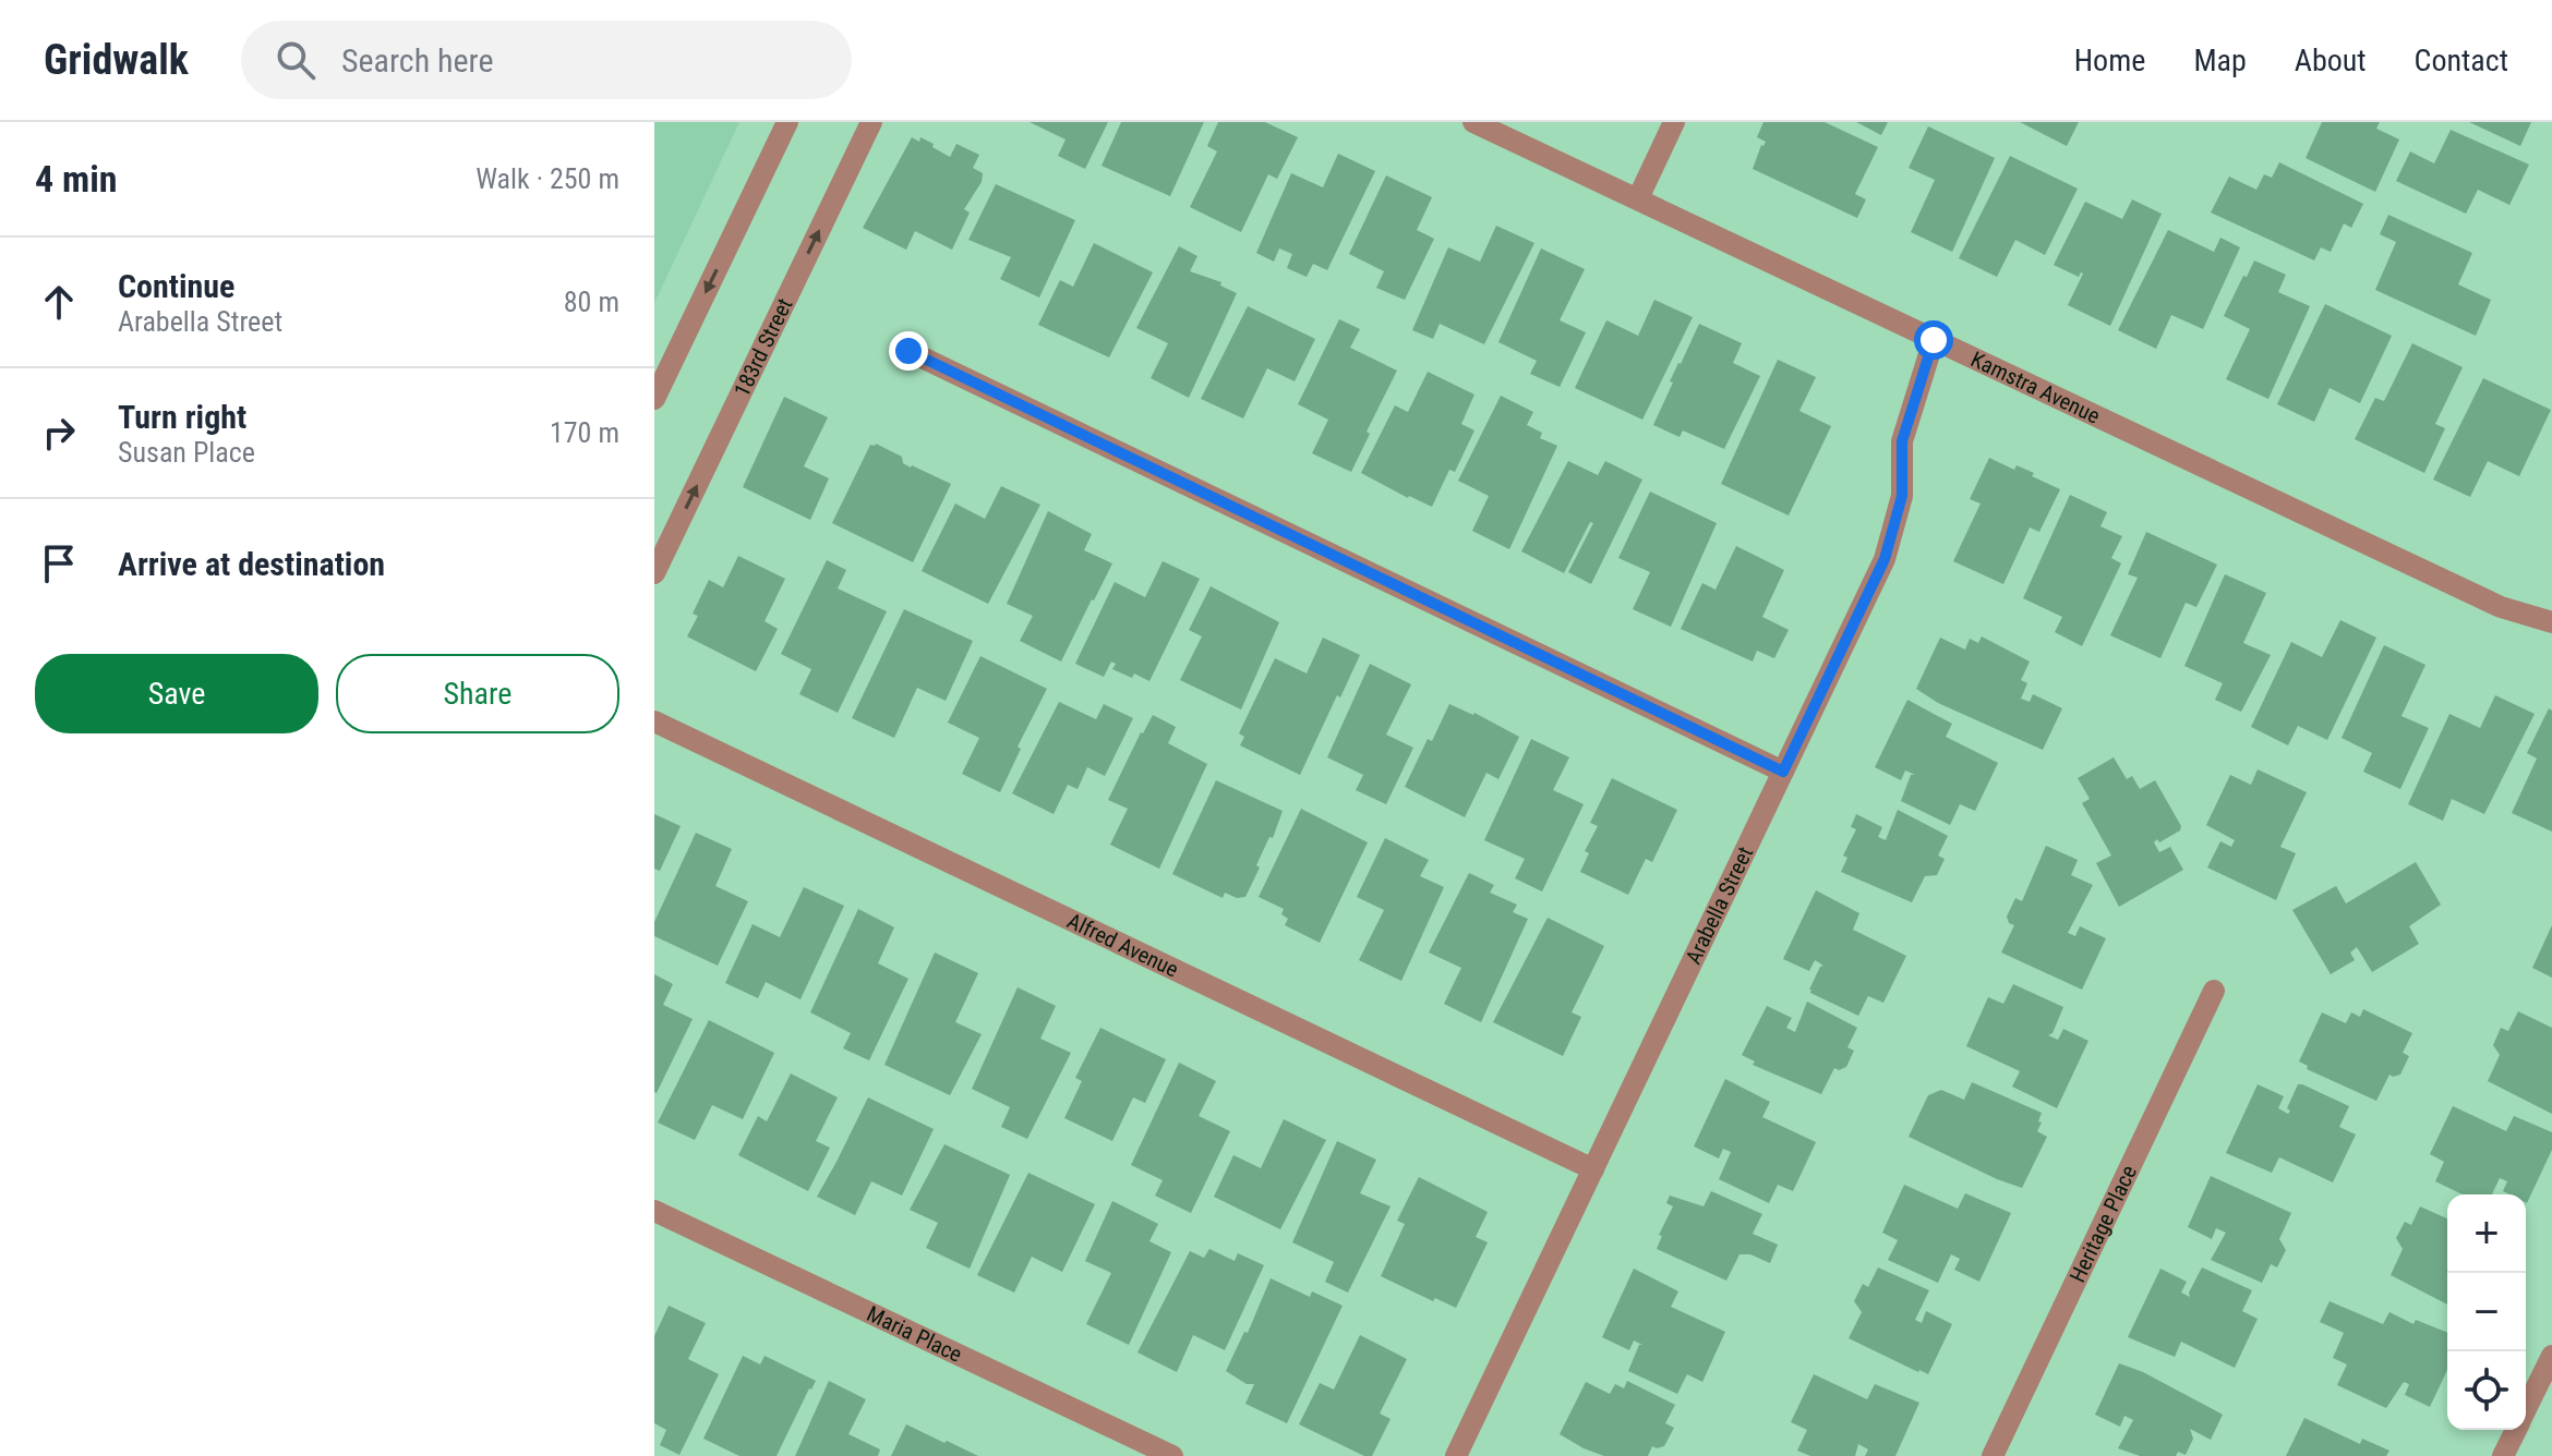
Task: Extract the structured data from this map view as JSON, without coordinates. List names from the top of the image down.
{
  "streets": {
    "street": [
      "183rd Street",
      "Kamstra Avenue",
      "Arabella Street",
      "Alfred Avenue",
      "Heritage Place",
      "Maria Place"
    ]
  },
  "crossings": [
    ["Kamstra Avenue", "Arabella Street"],
    ["Arabella Street", "Alfred Avenue"]
  ],
  "page": {
    "header": "Gridwalk",
    "search": "Search here",
    "nav": [
      "Home",
      "Map",
      "About",
      "Contact"
    ],
    "heading": ["4 min", "Walk · 250 m"],
    "list": [
      ["Continue", "Arabella Street", "80 m"],
      ["Turn right", "Susan Place", "170 m"],
      "Arrive at destination"
    ],
    "buttons": ["Save", "Share"],
    "map_buttons": ["+", "−"]
  }
}
